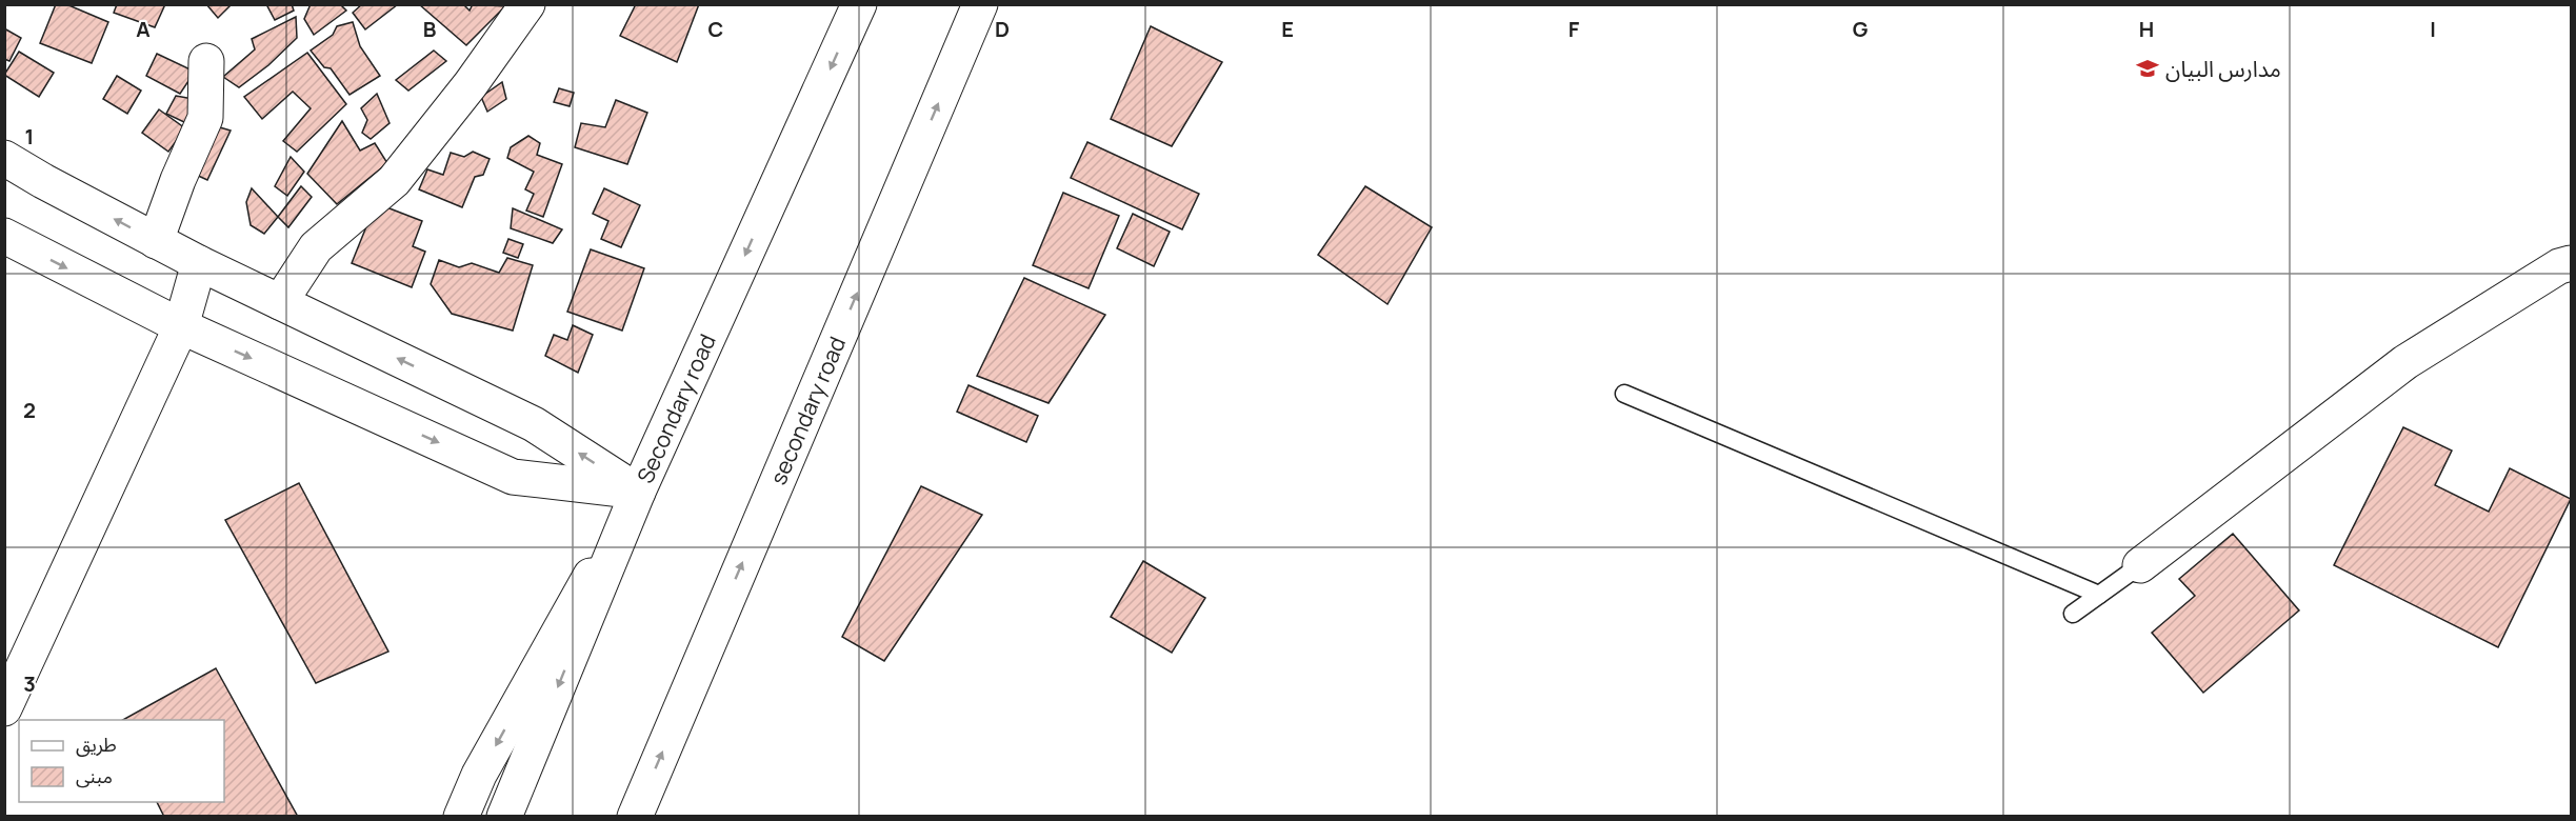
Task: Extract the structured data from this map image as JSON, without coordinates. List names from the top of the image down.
{
  "streets": {
    "street": ["Secondary road", "secondary road"]
  },
  "places": {
    "school or university": ["مدارس البيان"]
  },
  "legend": ["طريق", "مبنى"],
  "grid": {
    "columns": [
      "A",
      "B",
      "C",
      "D",
      "E",
      "F",
      "G",
      "H",
      "I"
    ],
    "rows": ["1", "2", "3"]
  }
}
